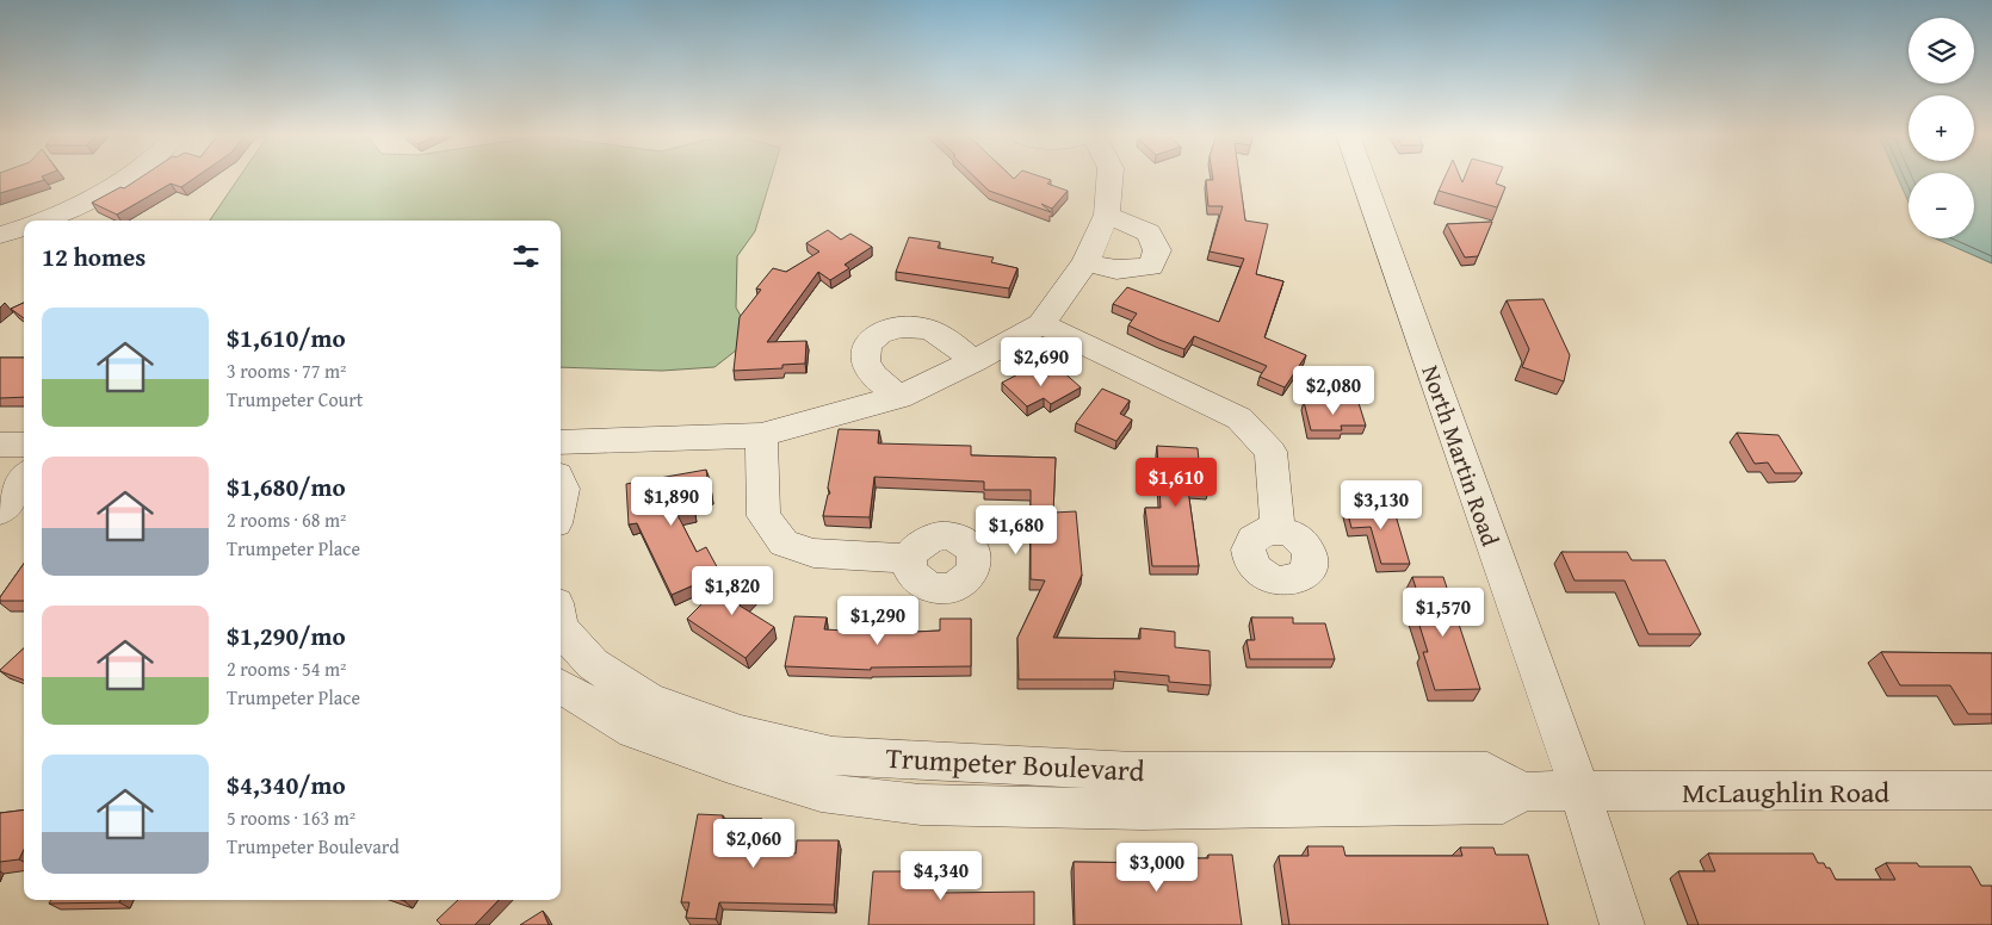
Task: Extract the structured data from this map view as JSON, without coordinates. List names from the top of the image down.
{
  "streets": {
    "street": ["North Martin Road", "Trumpeter Boulevard", "McLaughlin Road"]
  },
  "crossings": [
    ["North Martin Road", "Trumpeter Boulevard"],
    ["North Martin Road", "McLaughlin Road"],
    ["Trumpeter Boulevard", "McLaughlin Road"]
  ],
  "page": {
    "map_buttons": ["+", "−"],
    "heading": "12 homes",
    "list": [
      {
        "name": "$1,610/mo",
        "note": "3 rooms · 77 m² · Trumpeter Court"
      },
      {
        "name": "$1,680/mo",
        "note": "2 rooms · 68 m² · Trumpeter Place"
      },
      {
        "name": "$1,290/mo",
        "note": "2 rooms · 54 m² · Trumpeter Place"
      },
      {
        "name": "$4,340/mo",
        "note": "5 rooms · 163 m² · Trumpeter Boulevard"
      }
    ],
    "price": [
      "$2,690",
      "$2,080",
      "$1,610",
      "$1,890",
      "$3,130",
      "$1,680",
      "$1,820",
      "$1,570",
      "$1,290",
      "$2,060",
      "$3,000",
      "$4,340"
    ]
  }
}
